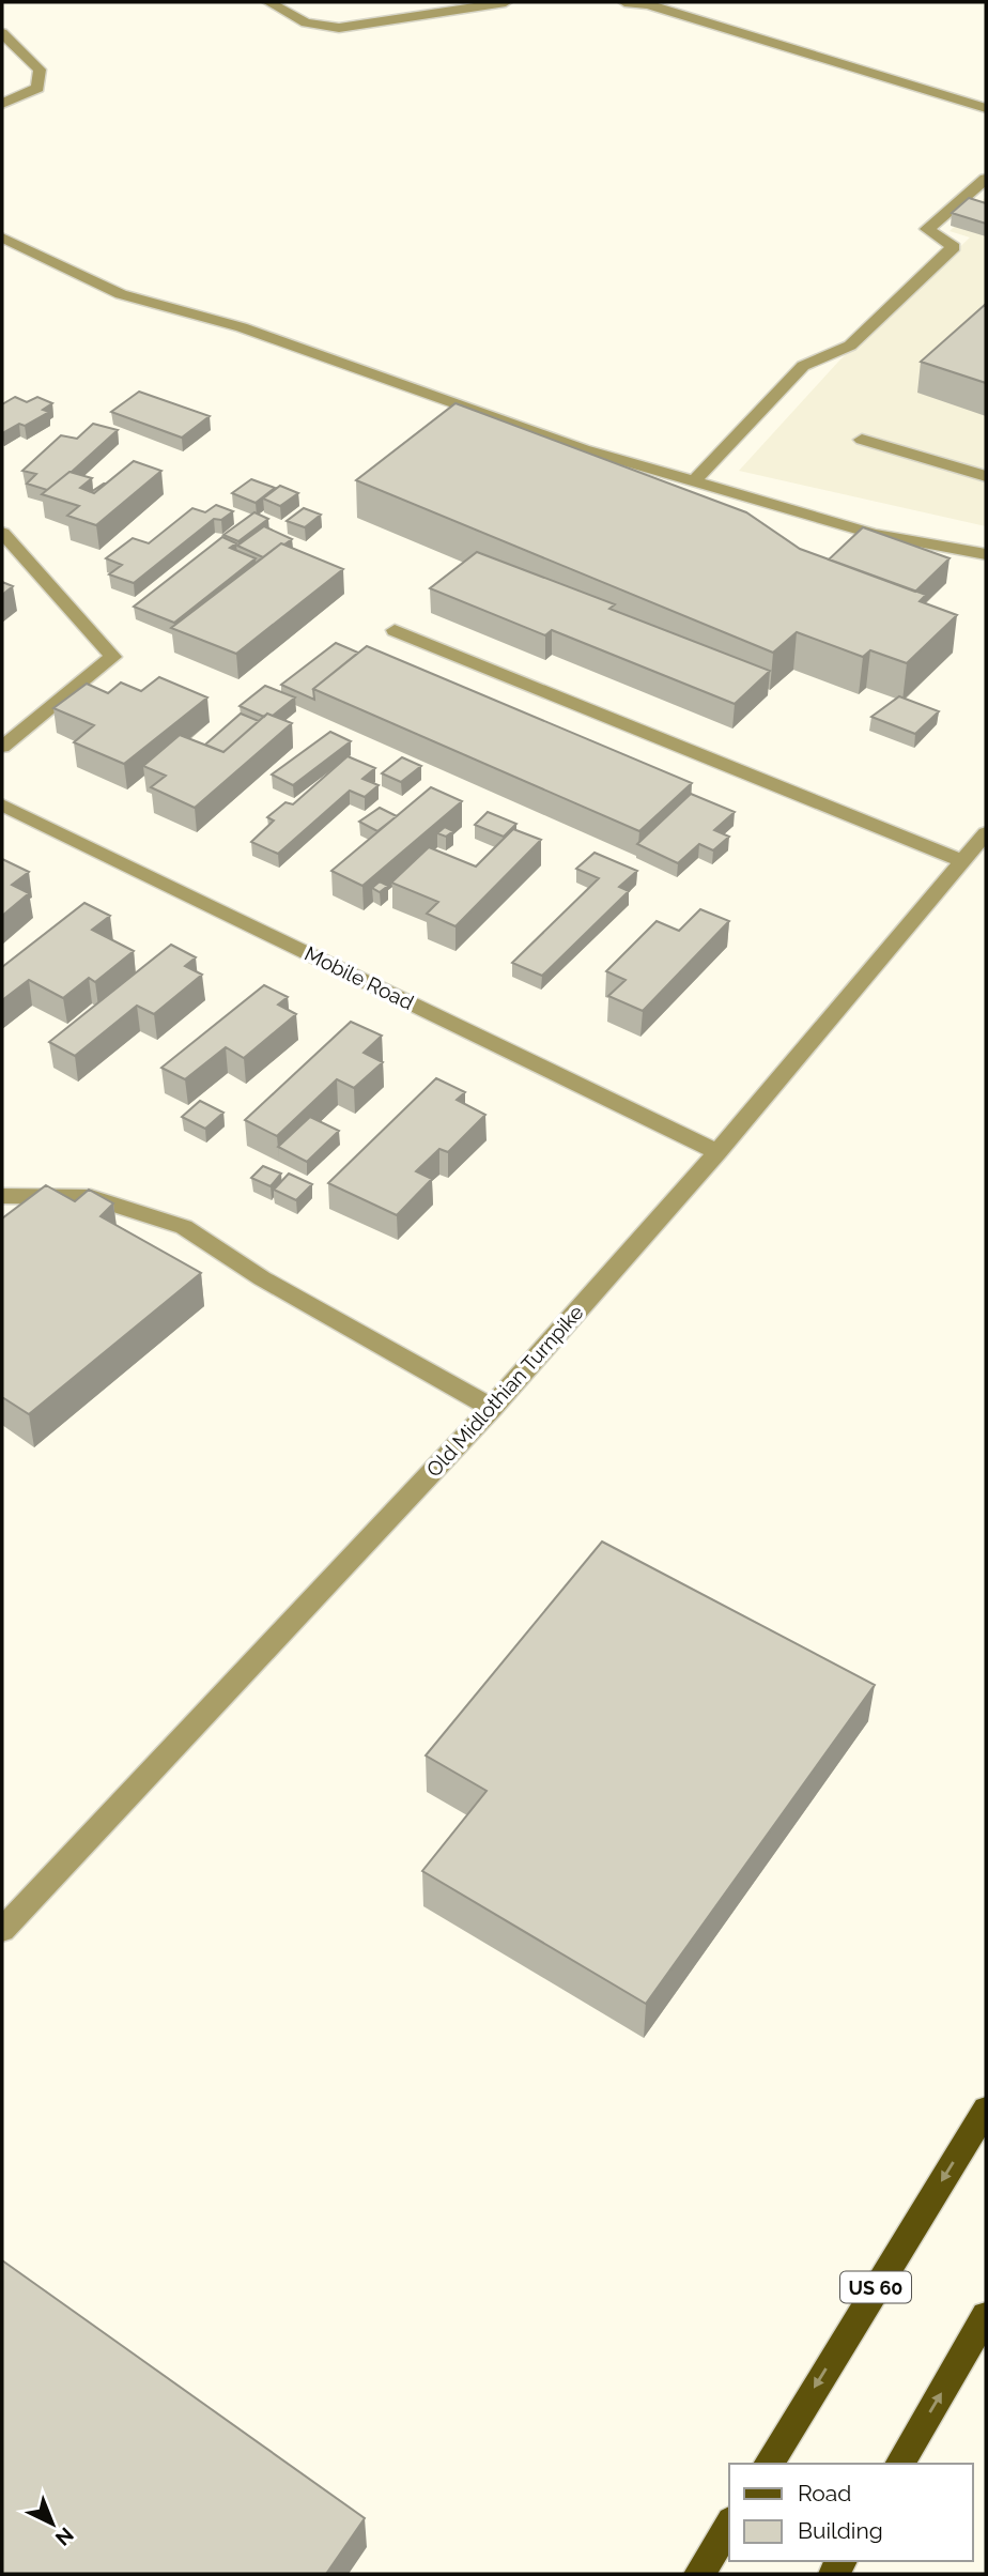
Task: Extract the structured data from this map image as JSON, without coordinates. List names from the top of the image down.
{
  "streets": {
    "main road": ["US 60"],
    "street": ["Mobile Road", "Old Midlothian Turnpike"]
  },
  "crossings": [
    ["Mobile Road", "Old Midlothian Turnpike"]
  ],
  "legend": ["Road", "Building"],
  "north": "bottom right"
}
